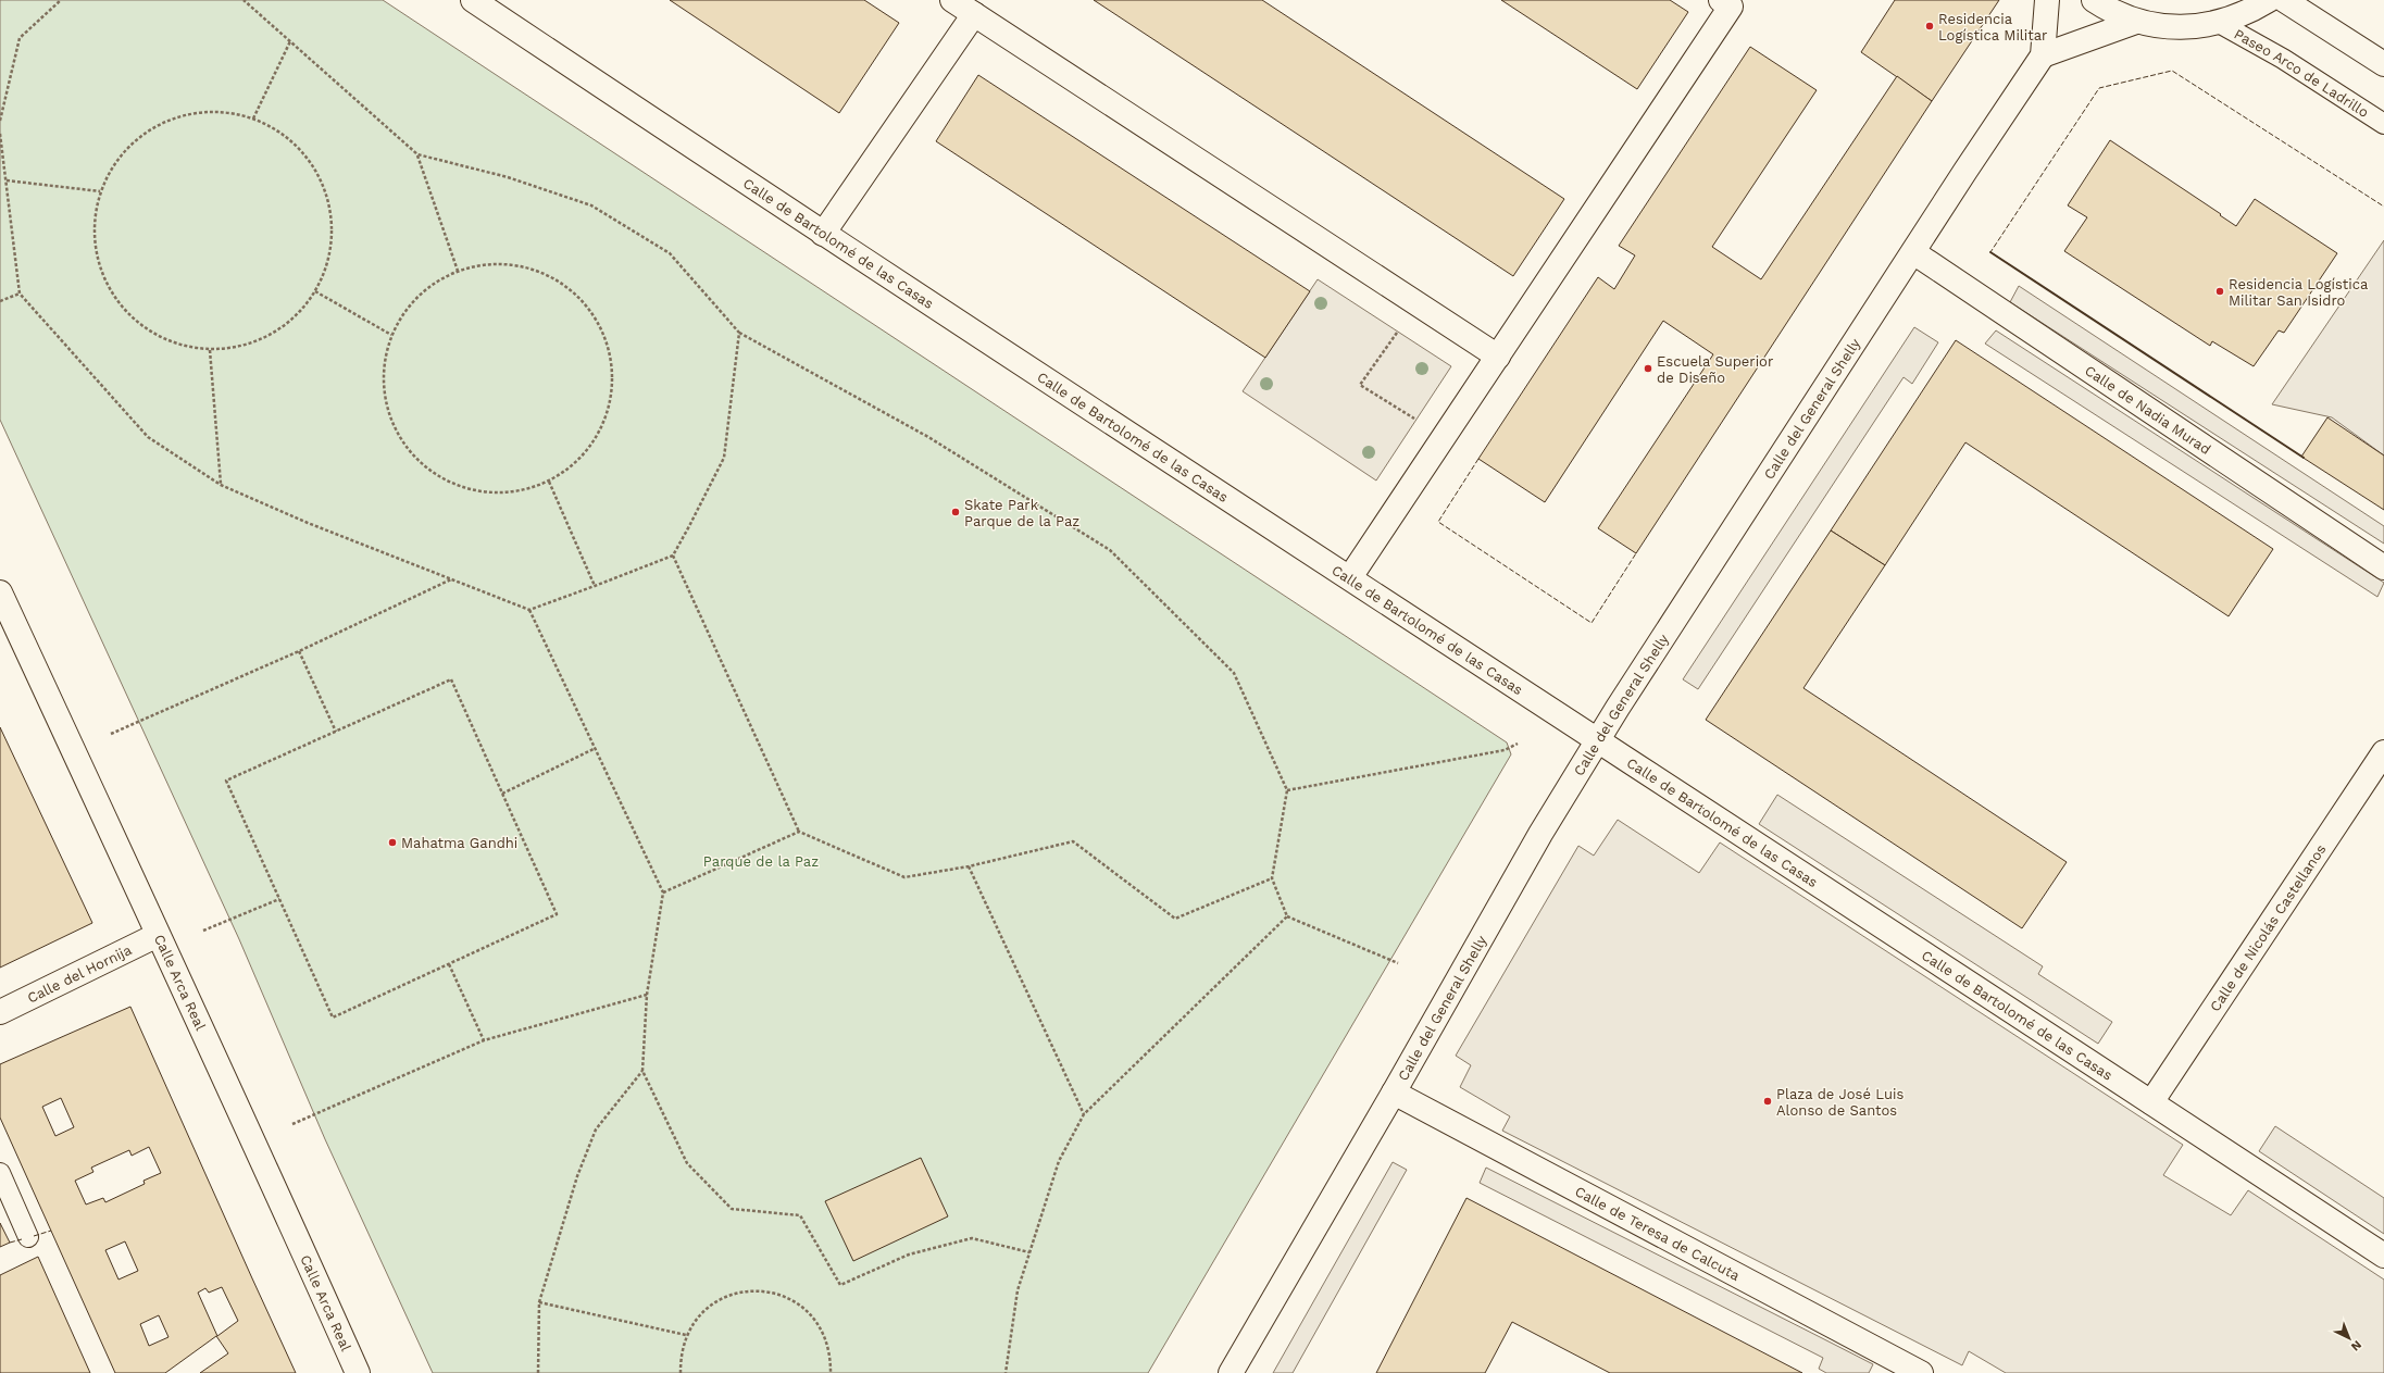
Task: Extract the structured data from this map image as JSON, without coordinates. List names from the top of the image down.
{
  "streets": {
    "street": [
      "Calle de Bartolomé de las Casas",
      "Calle del General Shelly",
      "Calle de Nadia Murad",
      "Calle de Nicolás Castellanos",
      "Calle del Hornija",
      "Calle Arca Real",
      "Calle de Teresa de Calcuta"
    ],
    "lane": ["Paseo Arco de Ladrillo"]
  },
  "crossings": [
    ["Calle de Bartolomé de las Casas", "Calle del General Shelly"],
    ["Calle de Bartolomé de las Casas", "Calle de Nicolás Castellanos"],
    ["Calle del General Shelly", "Calle de Nadia Murad"],
    ["Calle del General Shelly", "Calle de Teresa de Calcuta"],
    ["Calle del Hornija", "Calle Arca Real"]
  ],
  "parks": ["Parque de la Paz"],
  "places": [
    "Residencia Logística Militar",
    "Residencia Logística Militar San Isidro",
    "Escuela Superior de Diseño",
    "Skate Park Parque de la Paz",
    "Mahatma Gandhi",
    "Plaza de José Luis Alonso de Santos"
  ],
  "north": "bottom right"
}
